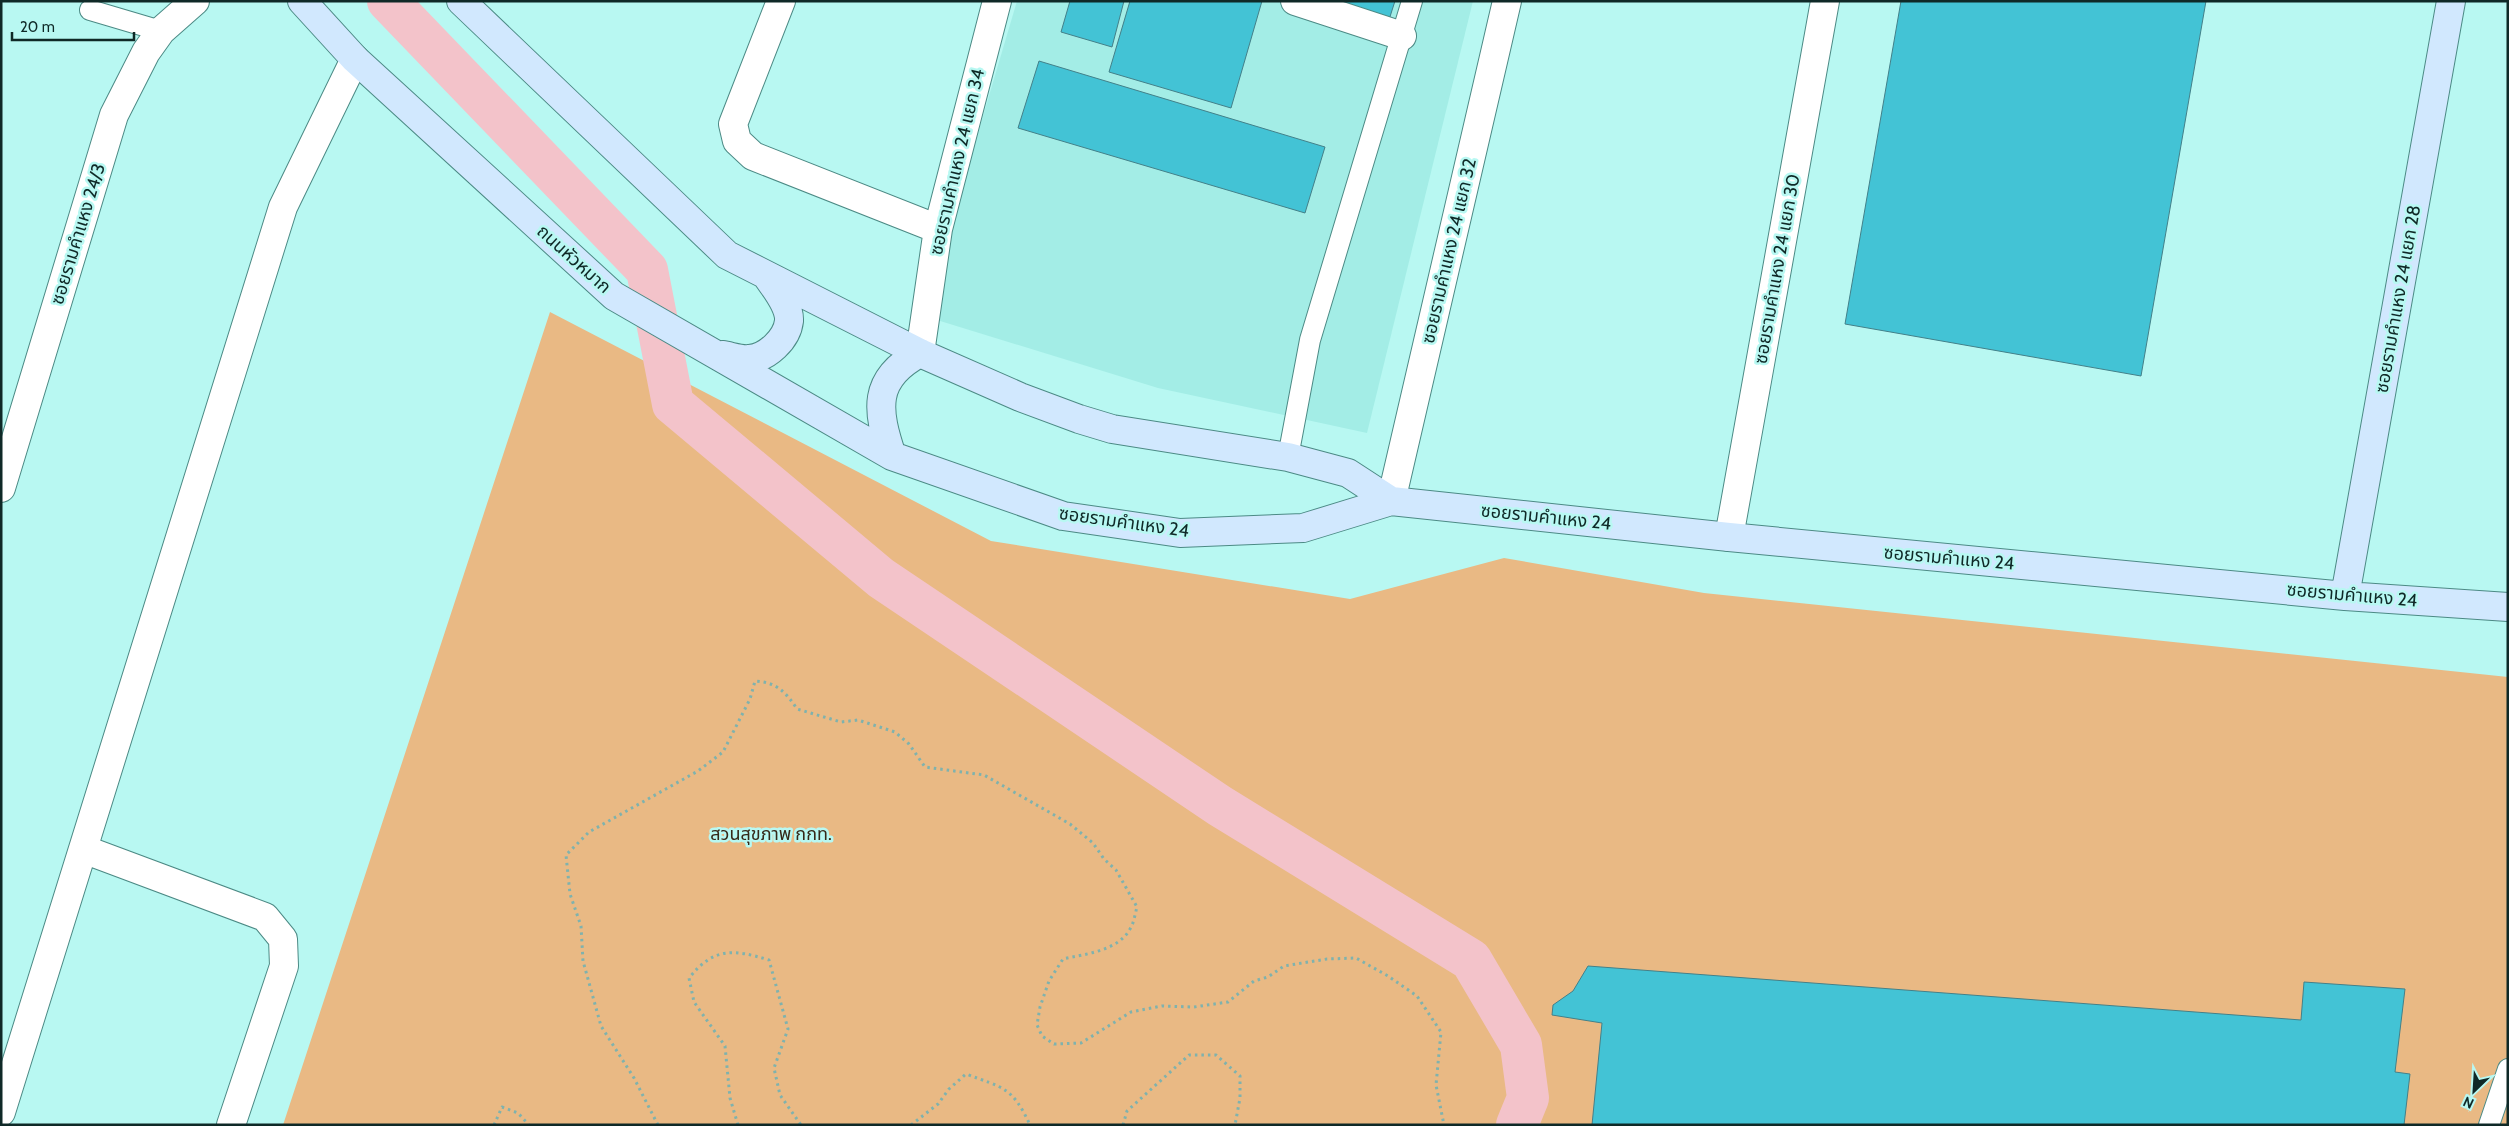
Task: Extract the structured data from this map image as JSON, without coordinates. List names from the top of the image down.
{
  "streets": {
    "main road": ["ถนนหัวหมาก", "ซอยรามคำแหง 24 แยก 28", "ซอยรามคำแหง 24"],
    "street": [
      "ซอยรามคำแหง 24 แยก 34",
      "ซอยรามคำแหง 24/3",
      "ซอยรามคำแหง 24 แยก 32",
      "ซอยรามคำแหง 24 แยก 30"
    ]
  },
  "crossings": [
    ["ซอยรามคำแหง 24 แยก 34", "ซอยรามคำแหง 24"],
    ["ซอยรามคำแหง 24 แยก 32", "ซอยรามคำแหง 24"],
    ["ถนนหัวหมาก", "ซอยรามคำแหง 24"],
    ["ซอยรามคำแหง 24 แยก 30", "ซอยรามคำแหง 24"],
    ["ซอยรามคำแหง 24 แยก 28", "ซอยรามคำแหง 24"]
  ],
  "parks": ["สวนสุขภาพ กกท."],
  "scale_bar": "20 m",
  "north": "bottom left"
}
